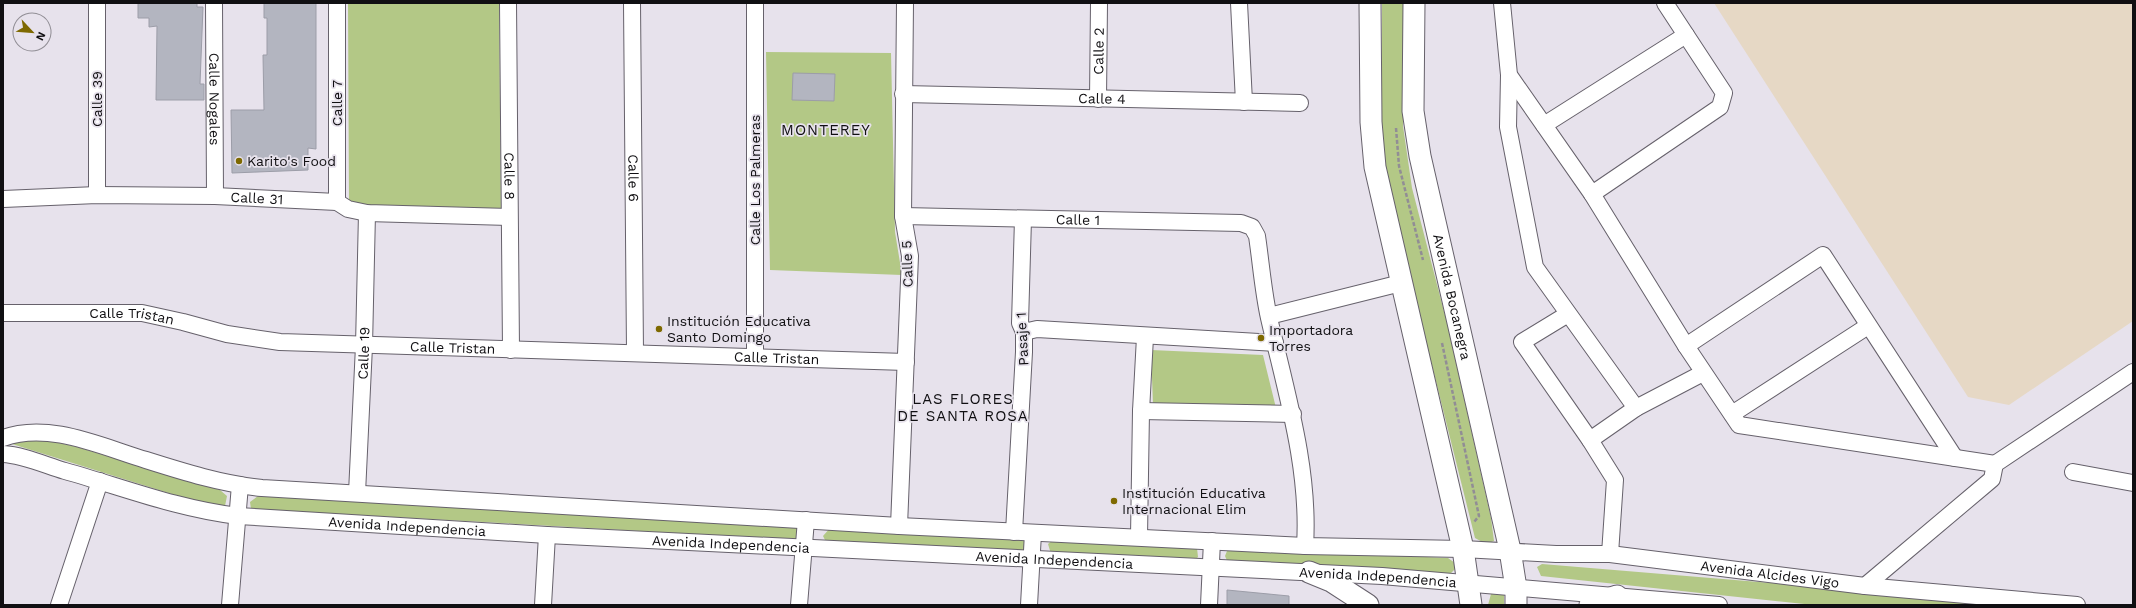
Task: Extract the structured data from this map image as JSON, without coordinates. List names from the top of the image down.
{
  "streets": {
    "main road": ["Avenida Bocanegra"],
    "street": [
      "Calle 2",
      "Calle 39",
      "Calle Nogales",
      "Calle 4",
      "Calle 7",
      "Calle 8",
      "Calle 6",
      "Calle Los Palmeras",
      "Calle 31",
      "Calle 1",
      "Calle 5",
      "Calle Tristan",
      "Pasaje 1",
      "Calle 19",
      "Avenida Independencia",
      "Avenida Alcides Vigo"
    ]
  },
  "crossings": [
    ["Calle 2", "Calle 4"],
    ["Calle 39", "Calle 31"],
    ["Calle Nogales", "Calle 31"],
    ["Calle 4", "Calle 5"],
    ["Calle 7", "Calle 31"],
    ["Calle 8", "Calle 31"],
    ["Calle 8", "Calle Tristan"],
    ["Calle 6", "Calle Tristan"],
    ["Calle Los Palmeras", "Calle Tristan"],
    ["Calle 31", "Calle 19"],
    ["Calle 1", "Calle 5"],
    ["Calle 1", "Pasaje 1"],
    ["Calle 5", "Calle Tristan"],
    ["Calle 5", "Avenida Independencia"],
    ["Avenida Bocanegra", "Avenida Alcides Vigo"],
    ["Calle Tristan", "Calle 19"],
    ["Pasaje 1", "Avenida Independencia"],
    ["Calle 19", "Avenida Independencia"],
    ["Avenida Independencia", "Avenida Alcides Vigo"]
  ],
  "districts": ["MONTEREY", "LAS FLORES DE SANTA ROSA"],
  "places": [
    "Karito's Food",
    "Institución Educativa Santo Domingo",
    "Importadora Torres",
    "Institución Educativa Internacional Elim"
  ],
  "north": "bottom right"
}
